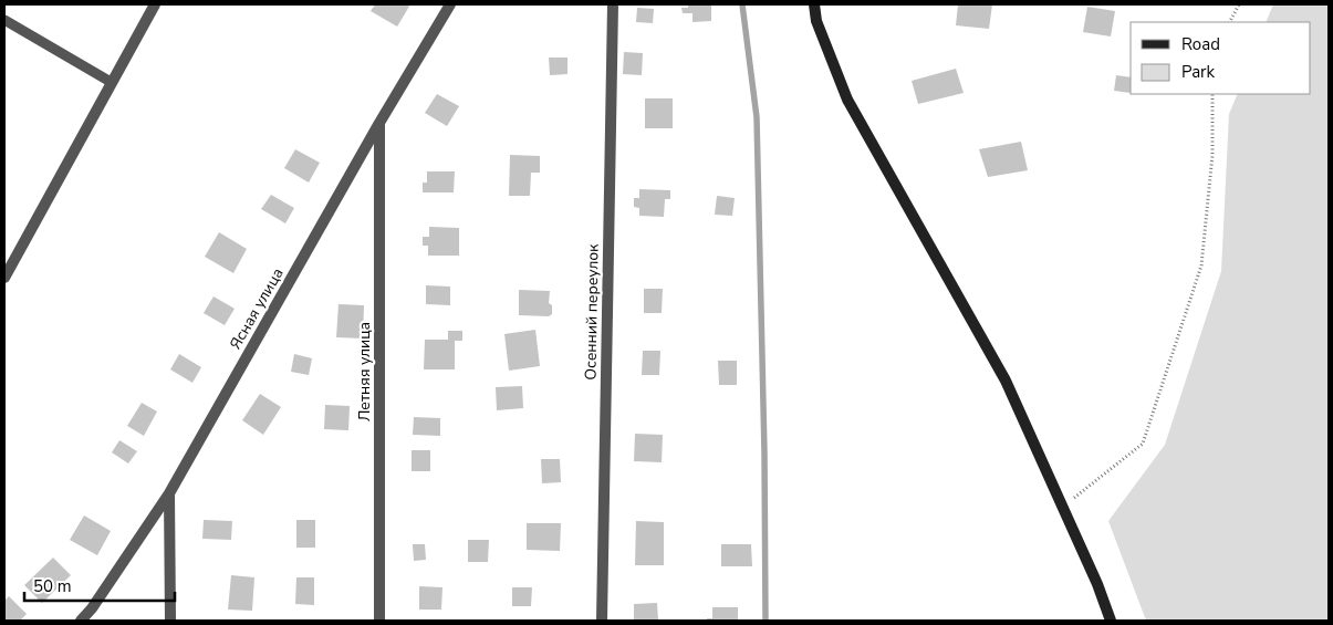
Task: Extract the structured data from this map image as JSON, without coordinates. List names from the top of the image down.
{
  "streets": {
    "street": ["Ясная улица", "Осенний переулок", "Летняя улица"]
  },
  "crossings": [
    ["Ясная улица", "Летняя улица"]
  ],
  "legend": ["Road", "Park"],
  "scale_bar": "50 m"
}
